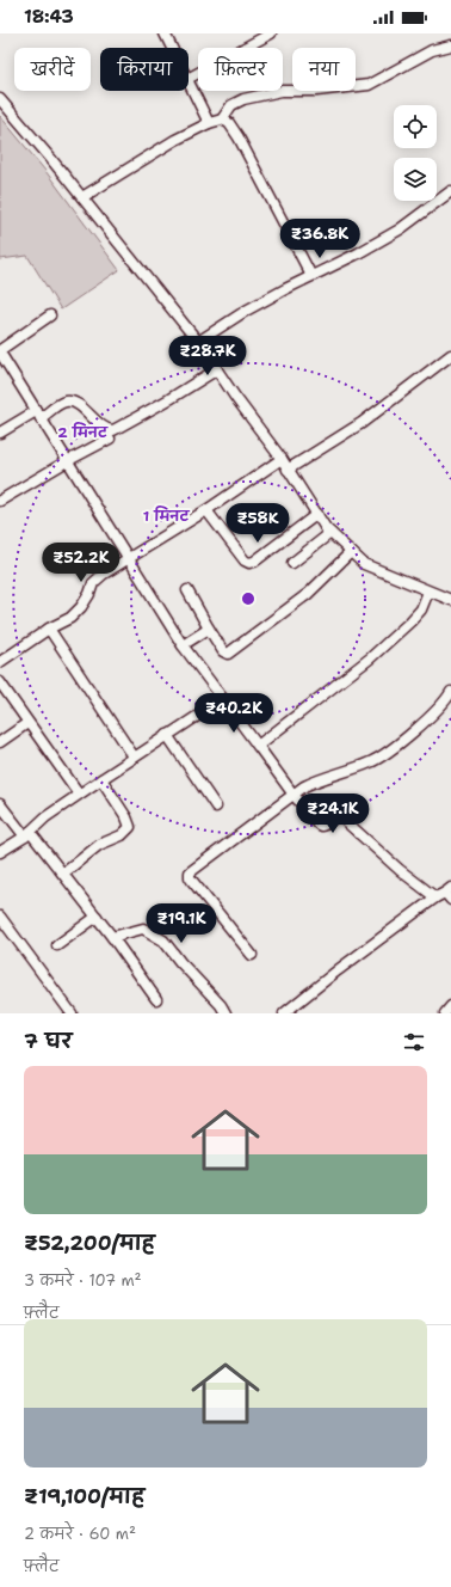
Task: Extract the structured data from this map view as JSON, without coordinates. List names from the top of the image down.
{
  "page": {
    "status": "18:43",
    "chip": [
      "खरीदें",
      "किराया",
      "फ़िल्टर",
      "नया"
    ],
    "price": [
      "₹36.8K",
      "₹28.7K",
      "₹58K",
      "₹52.2K",
      "₹40.2K",
      "₹24.1K",
      "₹19.1K"
    ],
    "heading": "7 घर",
    "list": [
      {
        "name": "₹52,200/माह",
        "note": "3 कमरे · 107 m² · फ़्लैट"
      },
      {
        "name": "₹19,100/माह",
        "note": "2 कमरे · 60 m² · फ़्लैट"
      }
    ]
  },
  "rings": ["2 मिनट", "1 मिनट"]
}
